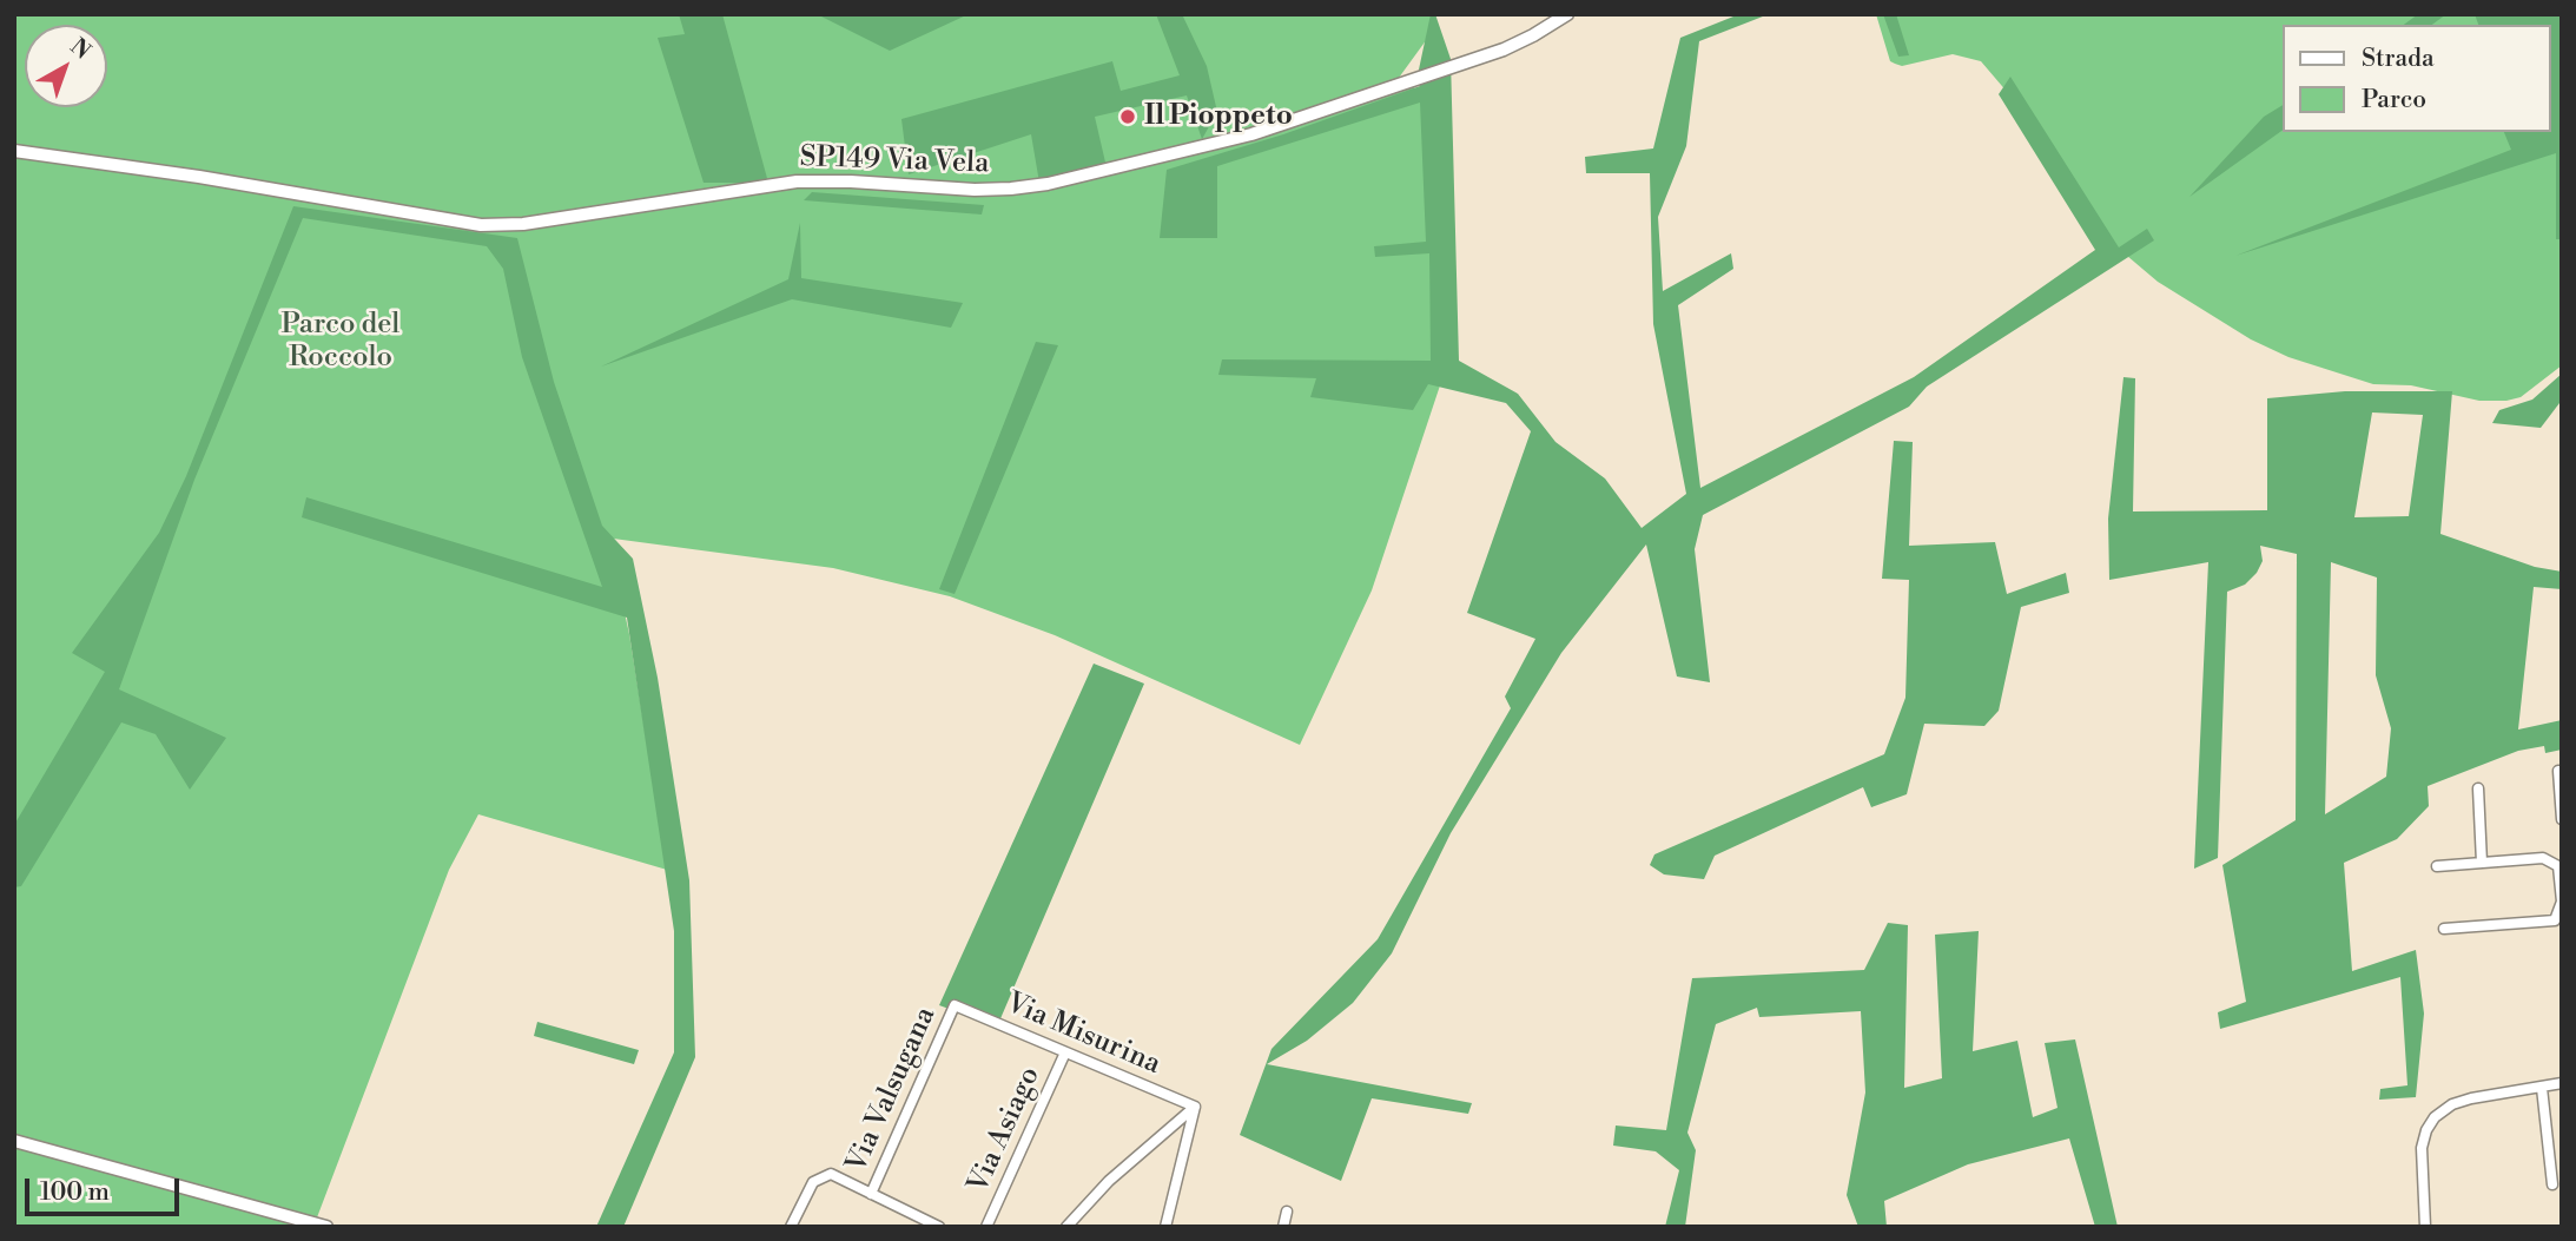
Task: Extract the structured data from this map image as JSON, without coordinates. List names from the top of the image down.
{
  "streets": {
    "street": [
      "SP149 Via Vela",
      "Via Misurina",
      "Via Valsugana",
      "Via Asiago"
    ]
  },
  "crossings": [
    ["Via Misurina", "Via Valsugana"],
    ["Via Misurina", "Via Asiago"]
  ],
  "parks": ["Parco del Roccolo"],
  "places": ["Il Pioppeto"],
  "legend": ["Strada", "Parco"],
  "scale_bar": "100 m",
  "north": "top right"
}
